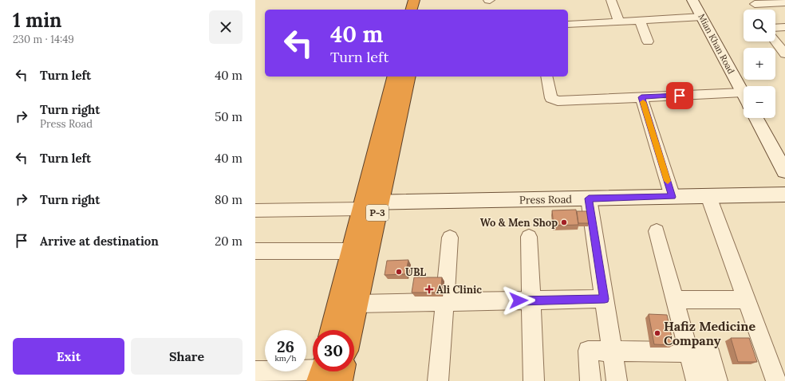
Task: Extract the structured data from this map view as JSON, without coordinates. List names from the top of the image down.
{
  "streets": {
    "highway": ["P-3"],
    "main road": ["Mian Khan Road", "Press Road"]
  },
  "crossings": [
    ["Press Road", "P-3"]
  ],
  "places": {
    "other": ["Wo & Men Shop", "UBL", "Hafiz Medicine Company"],
    "health": ["Ali Clinic"]
  },
  "page": {
    "heading": ["1 min", "230 m · 14:49"],
    "map_buttons": ["+", "−"],
    "turn": ["40 m", "Turn left"],
    "list": [
      {
        "name": "Turn left",
        "value": "40 m"
      },
      {
        "name": "Turn right",
        "note": "Press Road",
        "value": "50 m"
      },
      {
        "name": "Turn left",
        "value": "40 m"
      },
      {
        "name": "Turn right",
        "value": "80 m"
      },
      {
        "name": "Arrive at destination",
        "value": "20 m"
      }
    ],
    "speed": "26 km/h",
    "limit": "30",
    "buttons": ["Exit", "Share"]
  }
}
